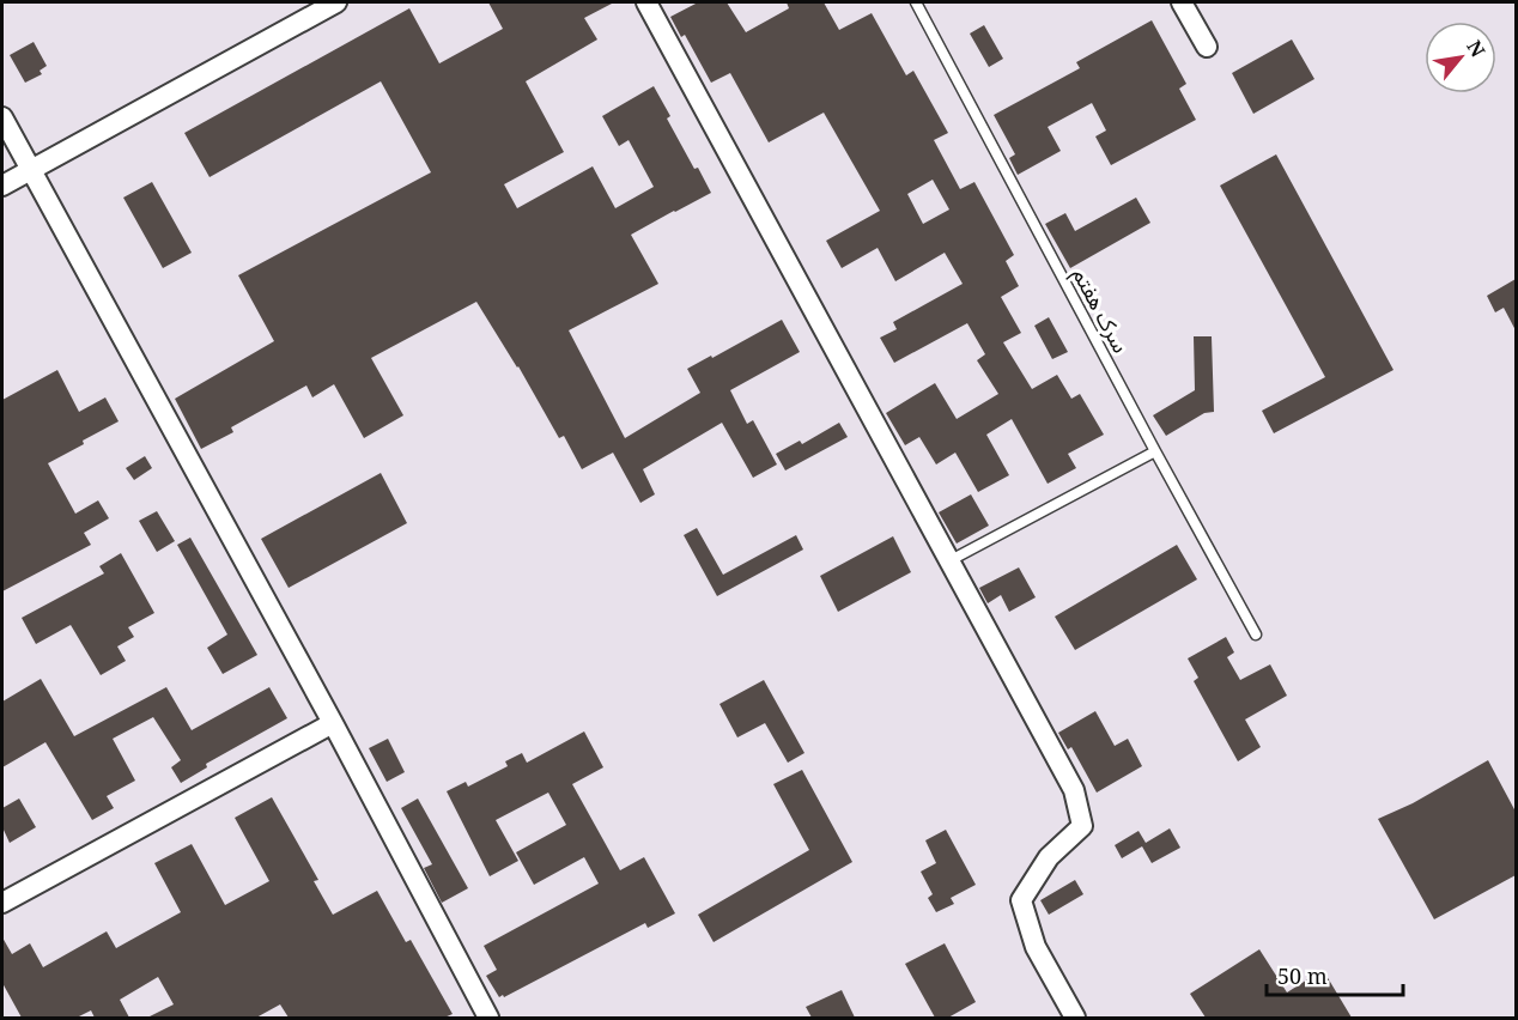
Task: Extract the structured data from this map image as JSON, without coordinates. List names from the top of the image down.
{
  "streets": {
    "lane": ["سرک هفتم"]
  },
  "scale_bar": "50 m",
  "north": "top right"
}
